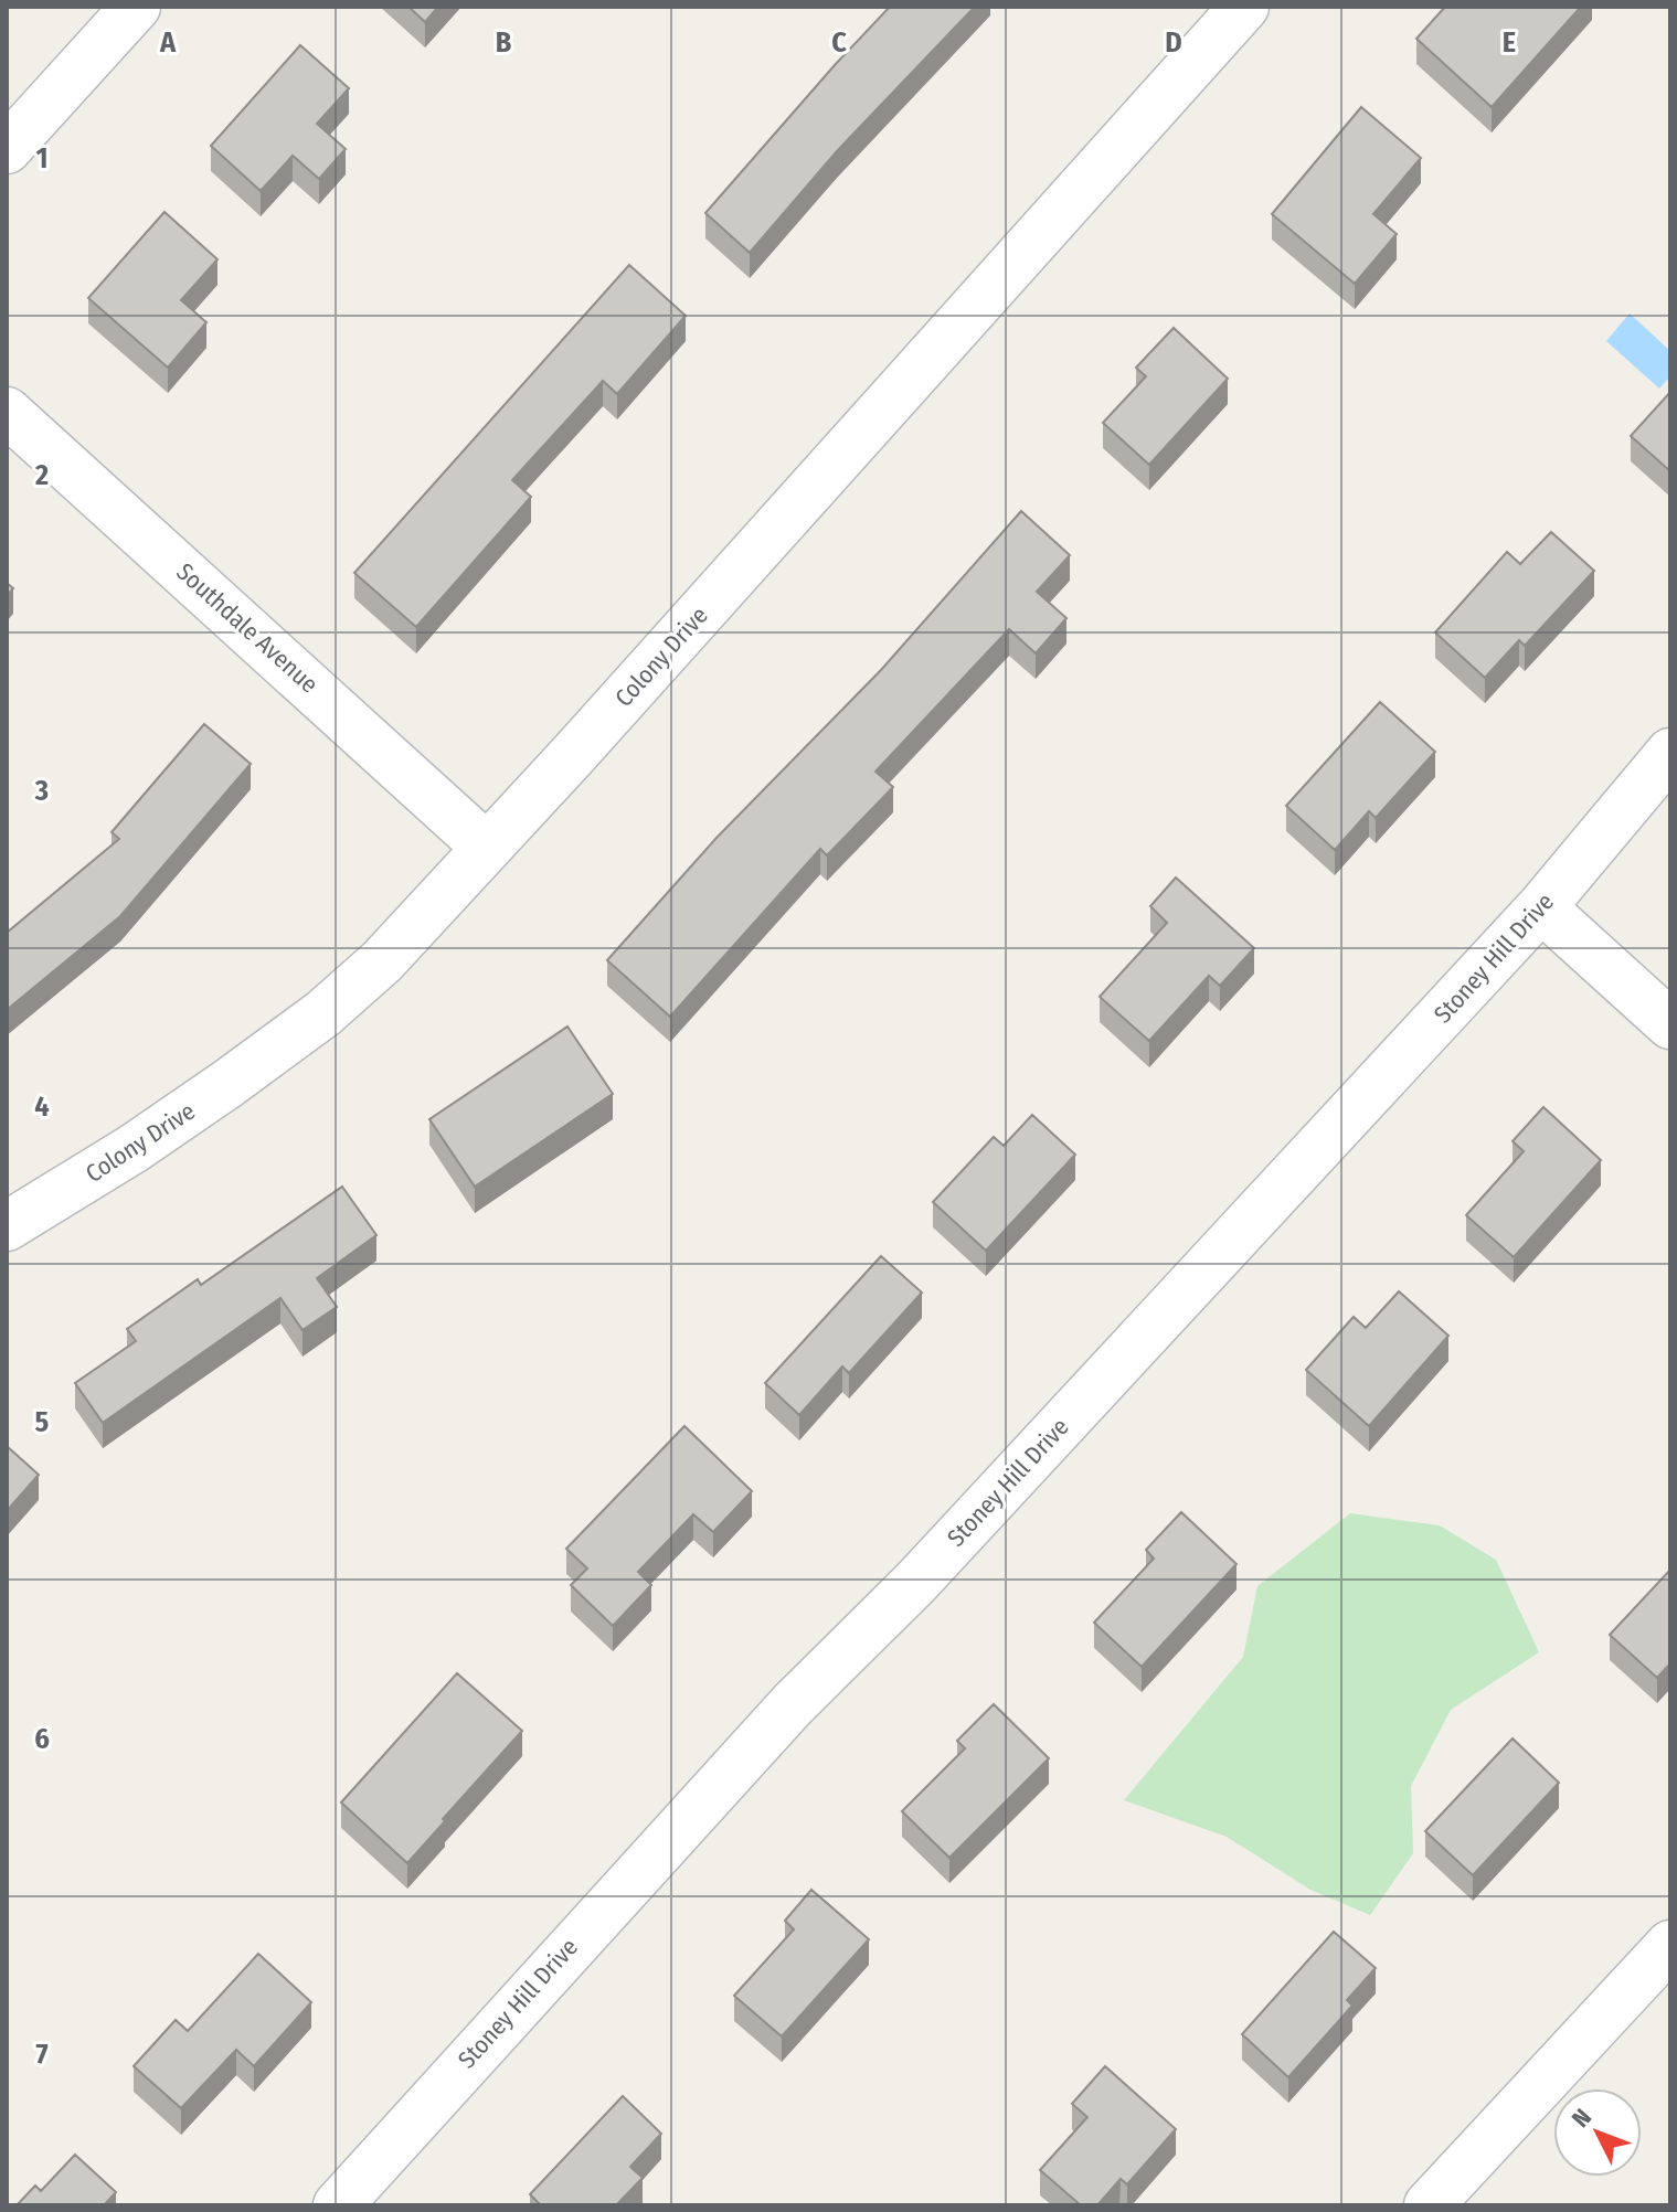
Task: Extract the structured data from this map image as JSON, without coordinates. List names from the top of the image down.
{
  "streets": {
    "street": ["Southdale Avenue", "Colony Drive", "Stoney Hill Drive"]
  },
  "crossings": [
    ["Southdale Avenue", "Colony Drive"]
  ],
  "north": "top left",
  "grid": {
    "columns": [
      "A",
      "B",
      "C",
      "D",
      "E"
    ],
    "rows": [
      "1",
      "2",
      "3",
      "4",
      "5",
      "6",
      "7"
    ]
  }
}
